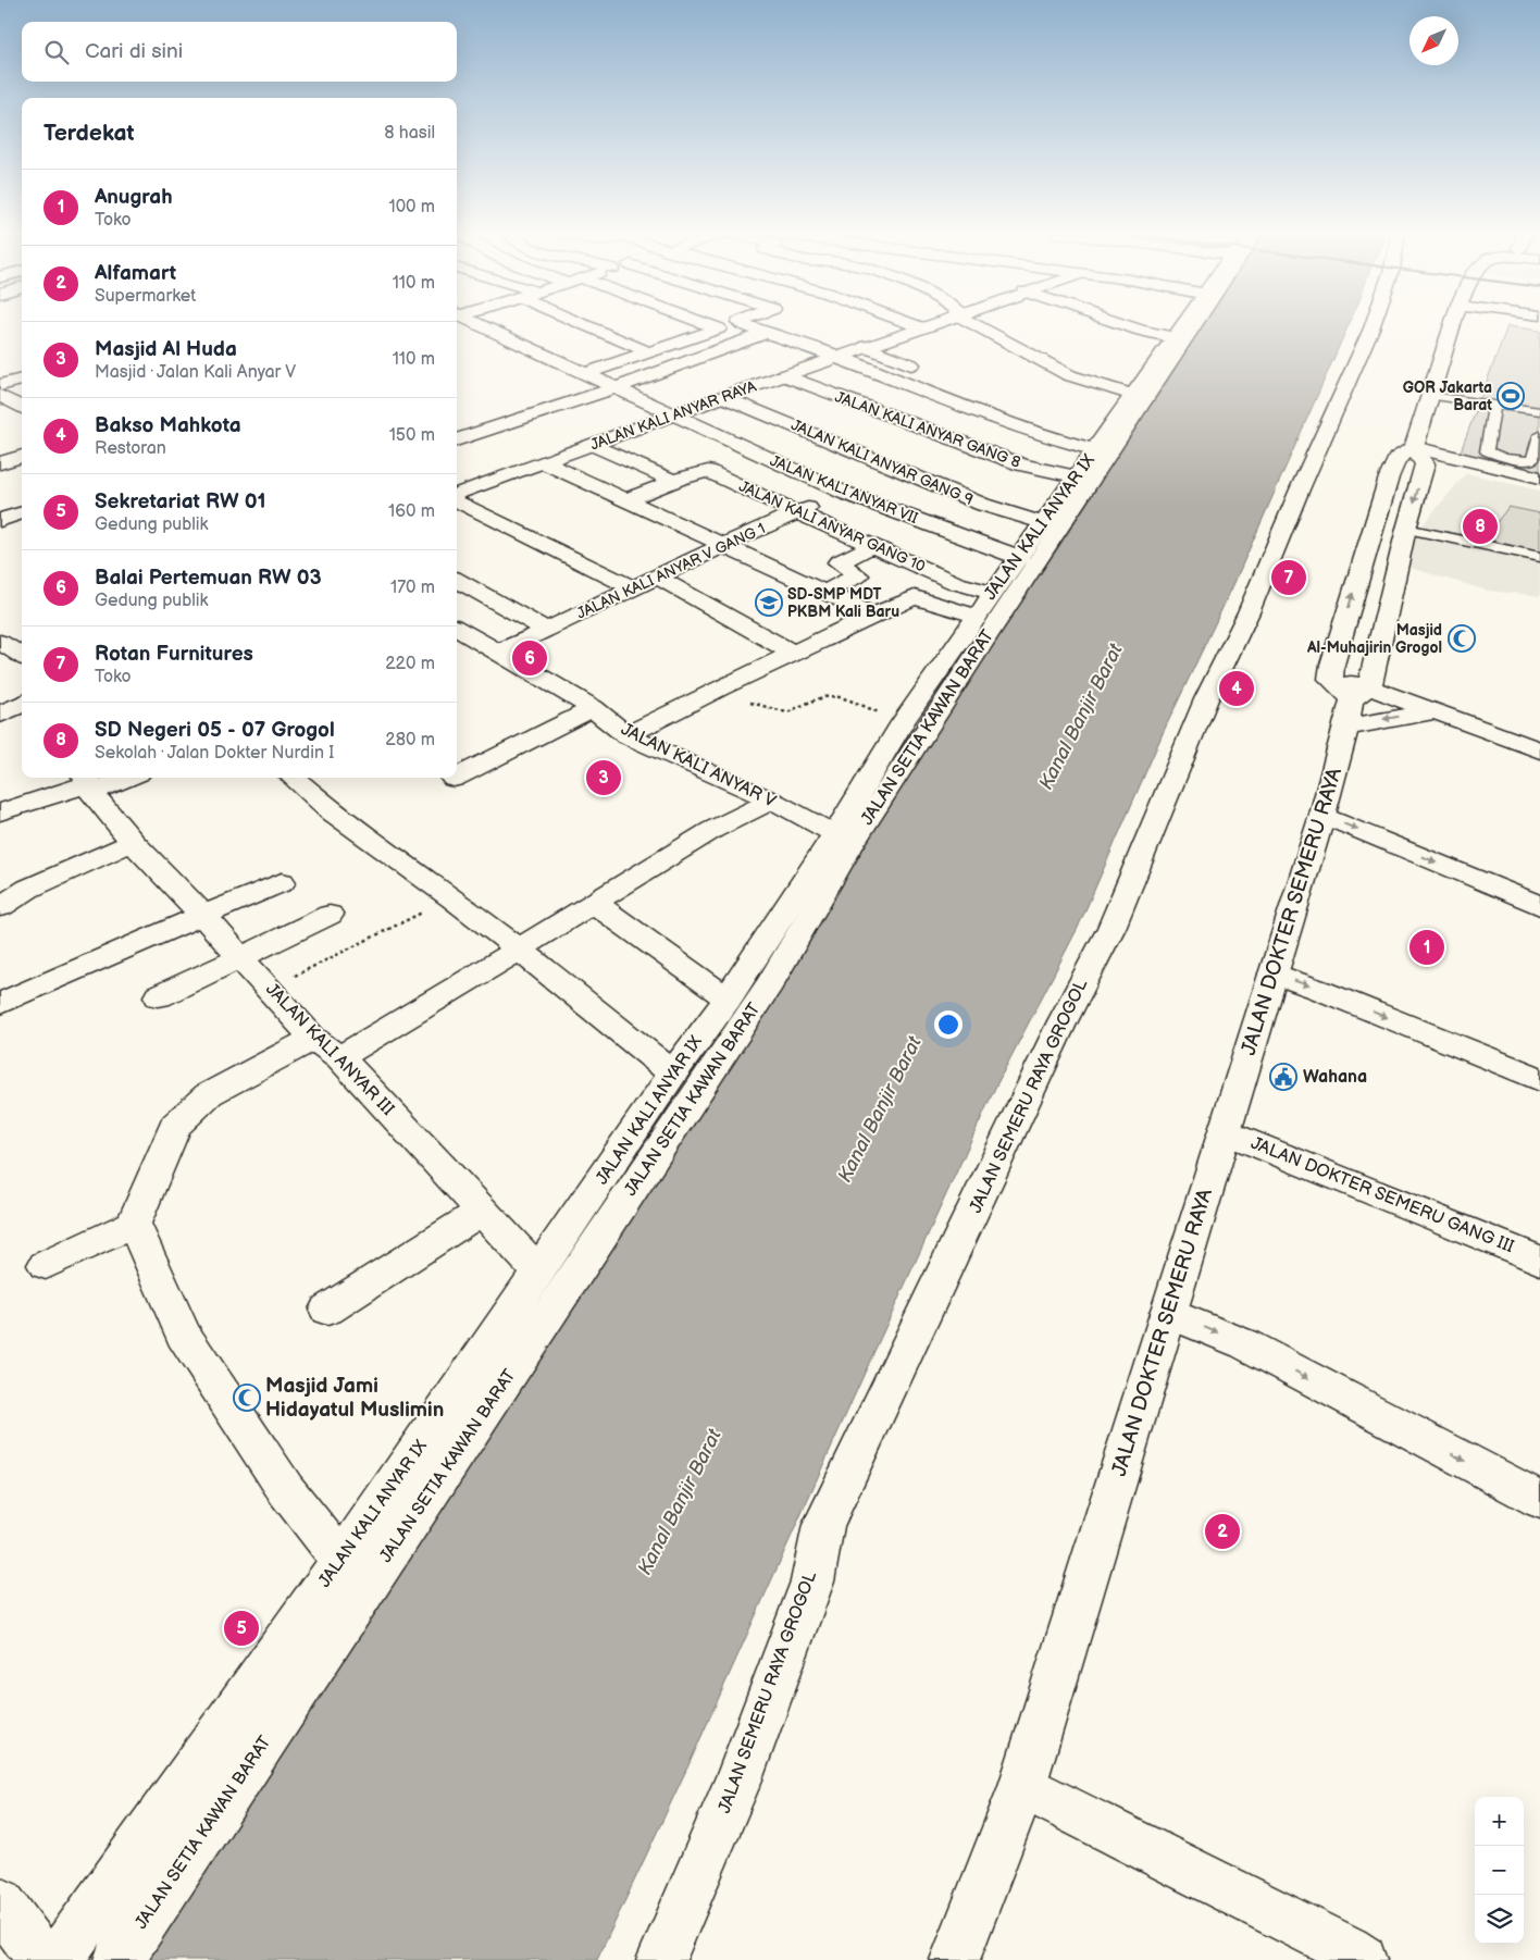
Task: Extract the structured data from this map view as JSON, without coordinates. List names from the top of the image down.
{
  "streets": {
    "street": [
      "JALAN KALI ANYAR RAYA",
      "JALAN KALI ANYAR GANG 8",
      "JALAN KALI ANYAR GANG 9",
      "JALAN KALI ANYAR VII",
      "JALAN KALI ANYAR GANG 10",
      "JALAN KALI ANYAR IX",
      "JALAN KALI ANYAR V GANG 1",
      "JALAN SETIA KAWAN BARAT",
      "JALAN KALI ANYAR V",
      "JALAN DOKTER SEMERU RAYA",
      "JALAN KALI ANYAR III",
      "JALAN SEMERU RAYA GROGOL",
      "JALAN DOKTER SEMERU GANG III"
    ]
  },
  "crossings": [
    ["JALAN KALI ANYAR RAYA", "JALAN KALI ANYAR GANG 8"],
    ["JALAN KALI ANYAR RAYA", "JALAN KALI ANYAR GANG 9"],
    ["JALAN KALI ANYAR RAYA", "JALAN KALI ANYAR VII"],
    ["JALAN KALI ANYAR GANG 8", "JALAN KALI ANYAR IX"],
    ["JALAN KALI ANYAR GANG 9", "JALAN KALI ANYAR IX"],
    ["JALAN KALI ANYAR VII", "JALAN KALI ANYAR IX"],
    ["JALAN KALI ANYAR VII", "JALAN KALI ANYAR V GANG 1"],
    ["JALAN KALI ANYAR GANG 10", "JALAN KALI ANYAR IX"],
    ["JALAN KALI ANYAR GANG 10", "JALAN KALI ANYAR V GANG 1"],
    ["JALAN KALI ANYAR IX", "JALAN KALI ANYAR V"],
    ["JALAN KALI ANYAR IX", "JALAN KALI ANYAR III"],
    ["JALAN KALI ANYAR V GANG 1", "JALAN KALI ANYAR V"],
    ["JALAN DOKTER SEMERU RAYA", "JALAN DOKTER SEMERU GANG III"]
  ],
  "water": ["Kanal Banjir Barat"],
  "places": {
    "sports": ["GOR Jakarta Barat"],
    "school or university": ["SD-SMP MDT PKBM Kali Baru"],
    "mosque": ["Masjid Al-Muhajirin Grogol", "Masjid Jami Hidayatul Muslimin"],
    "public building": ["Wahana"]
  },
  "north": "bottom left",
  "page": {
    "search": "Cari di sini",
    "heading": ["Terdekat", "8 hasil"],
    "list": [
      {
        "mark": "1",
        "name": "Anugrah",
        "note": "Toko",
        "value": "100 m"
      },
      {
        "mark": "2",
        "name": "Alfamart",
        "note": "Supermarket",
        "value": "110 m"
      },
      {
        "mark": "3",
        "name": "Masjid Al Huda",
        "note": "Masjid · Jalan Kali Anyar V",
        "value": "110 m"
      },
      {
        "mark": "4",
        "name": "Bakso Mahkota",
        "note": "Restoran",
        "value": "150 m"
      },
      {
        "mark": "5",
        "name": "Sekretariat RW 01",
        "note": "Gedung publik",
        "value": "160 m"
      },
      {
        "mark": "6",
        "name": "Balai Pertemuan RW 03",
        "note": "Gedung publik",
        "value": "170 m"
      },
      {
        "mark": "7",
        "name": "Rotan Furnitures",
        "note": "Toko",
        "value": "220 m"
      },
      {
        "mark": "8",
        "name": "SD Negeri 05 - 07 Grogol",
        "note": "Sekolah · Jalan Dokter Nurdin I",
        "value": "280 m"
      }
    ],
    "pins": [
      "8",
      "7",
      "6",
      "4",
      "3",
      "1",
      "2",
      "5"
    ],
    "map_buttons": ["+", "−"]
  }
}
